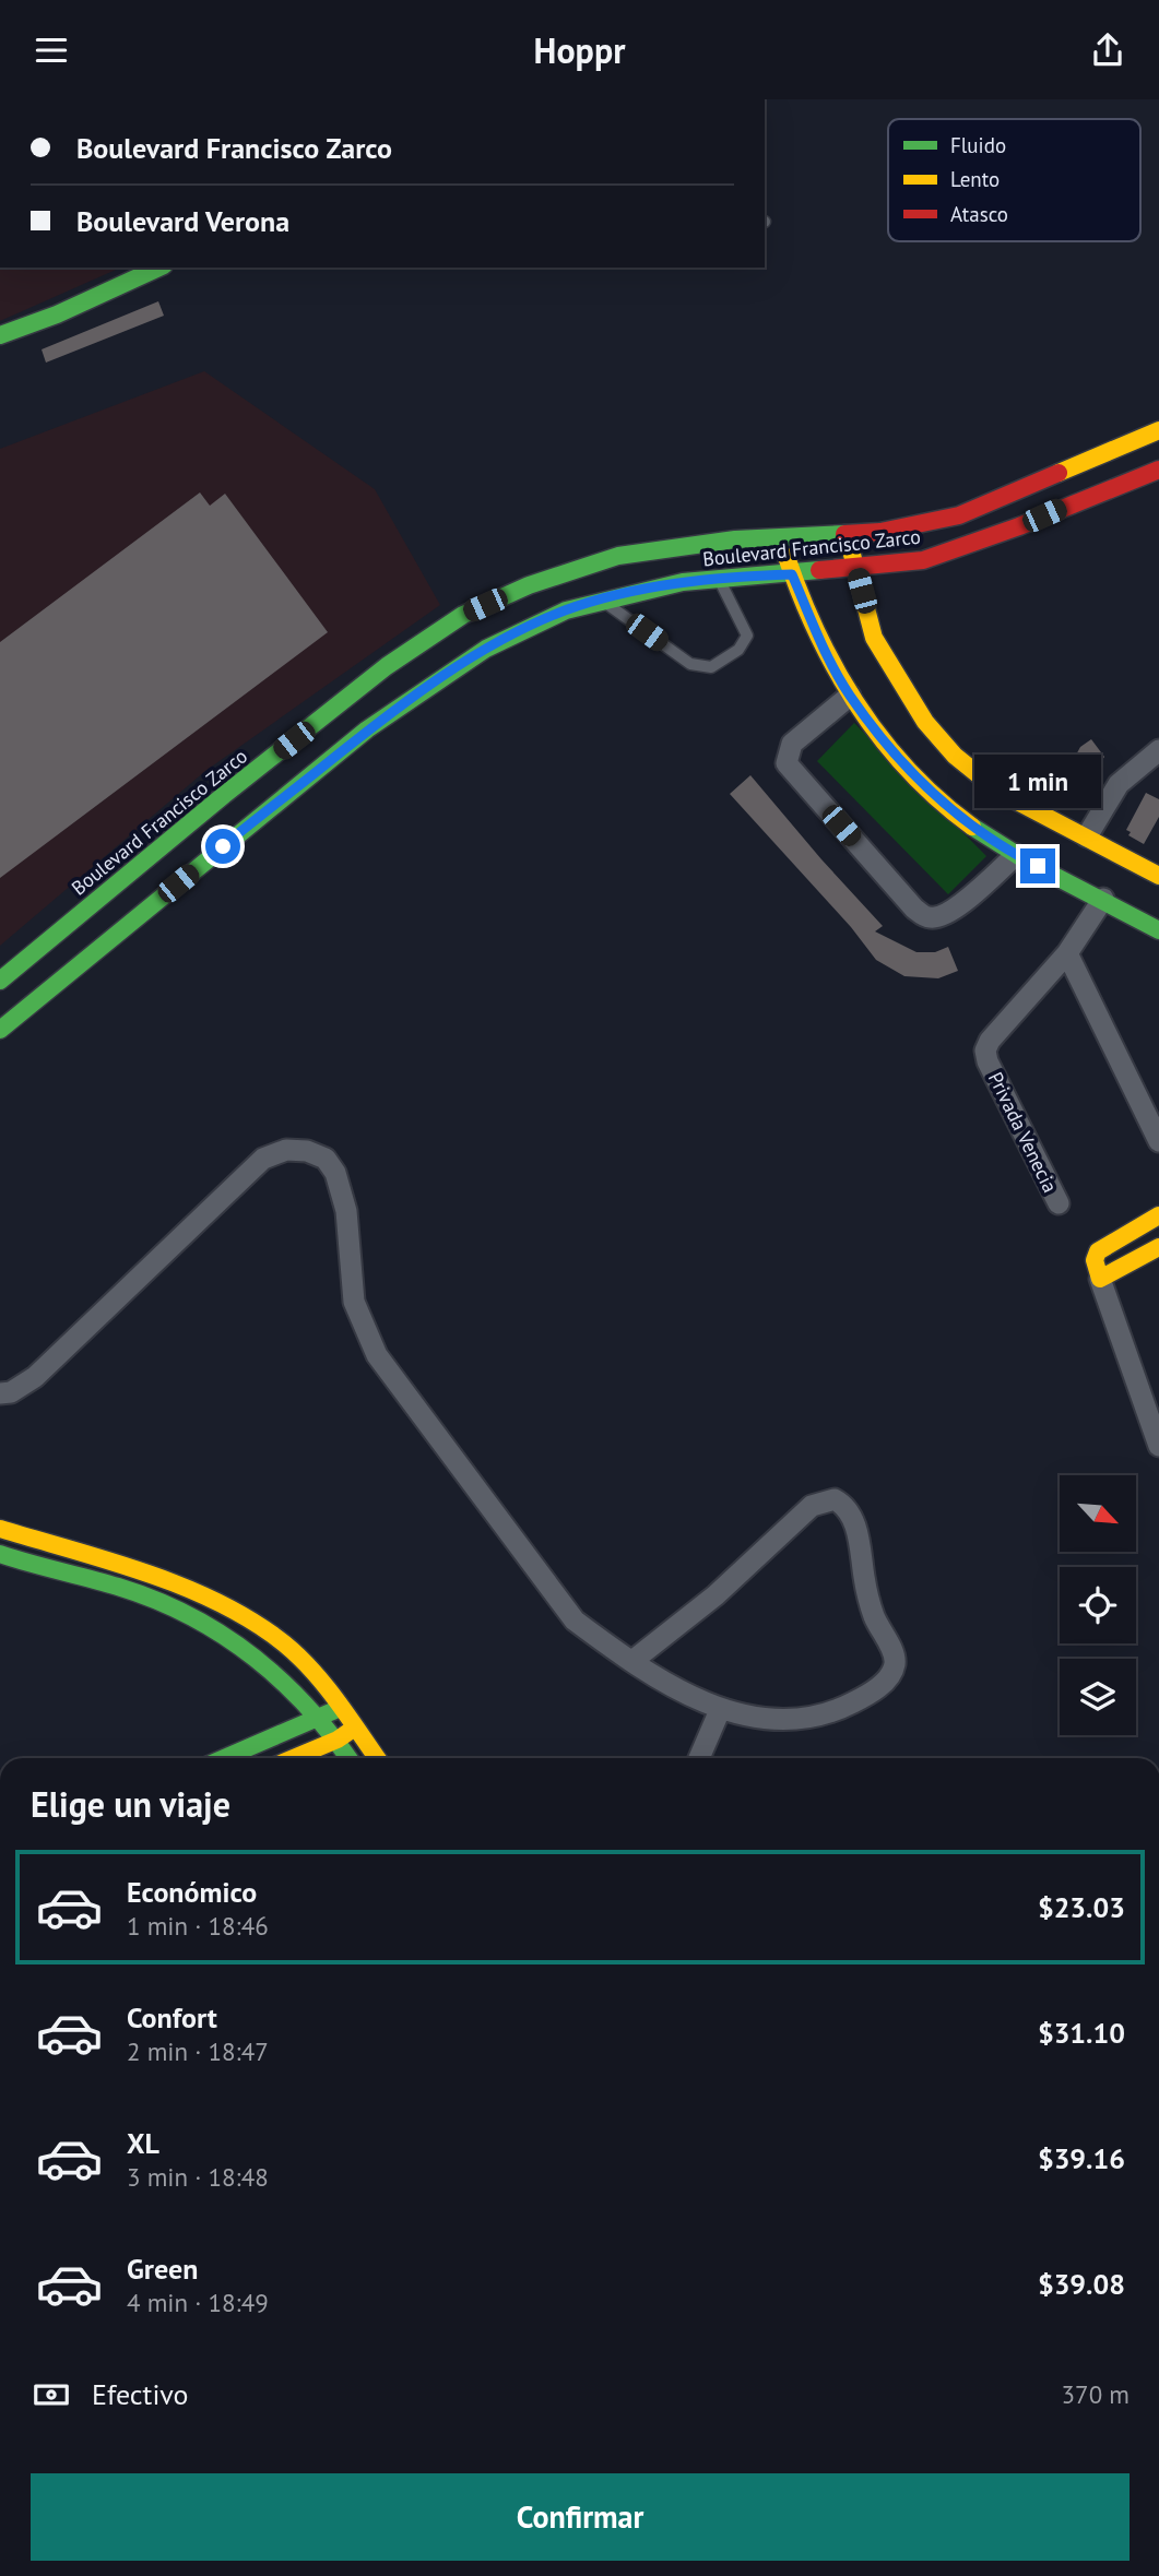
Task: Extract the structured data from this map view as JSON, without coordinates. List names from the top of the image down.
{
  "streets": {
    "street": ["Boulevard Francisco Zarco", "Privada Venecia"]
  },
  "legend": ["Fluido", "Lento", "Atasco"],
  "north": "bottom right",
  "page": {
    "header": "Hoppr",
    "banner": ["Boulevard Francisco Zarco", "Boulevard Verona"],
    "bubble": "1 min",
    "heading": "Elige un viaje",
    "list": [
      {
        "name": "Económico",
        "note": "1 min · 18:46",
        "value": "$23.03"
      },
      {
        "name": "Confort",
        "note": "2 min · 18:47",
        "value": "$31.10"
      },
      {
        "name": "XL",
        "note": "3 min · 18:48",
        "value": "$39.16"
      },
      {
        "name": "Green",
        "note": "4 min · 18:49",
        "value": "$39.08"
      }
    ],
    "pay": ["Efectivo", "370 m"],
    "buttons": "Confirmar"
  }
}
